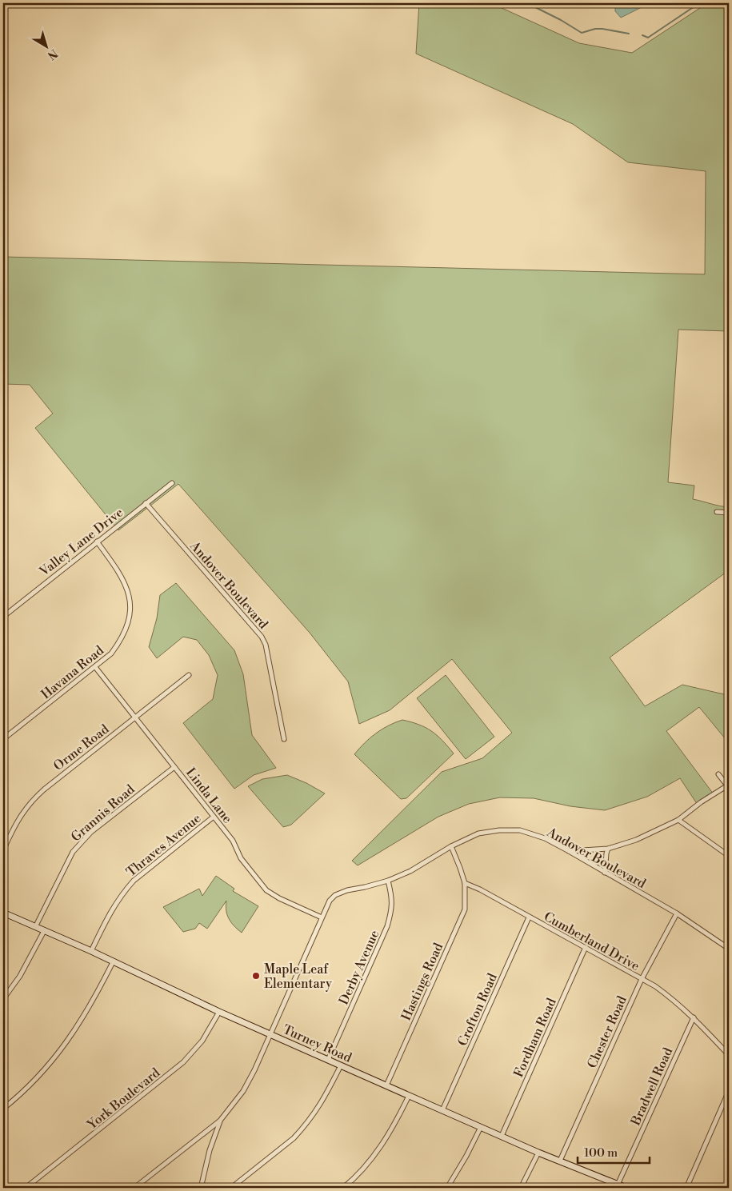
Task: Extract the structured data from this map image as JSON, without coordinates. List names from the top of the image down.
{
  "streets": {
    "main road": ["Turney Road"],
    "street": [
      "Valley Lane Drive",
      "Andover Boulevard",
      "Havana Road",
      "Orme Road",
      "Linda Lane",
      "Grannis Road",
      "Thraves Avenue",
      "Cumberland Drive",
      "Derby Avenue",
      "Hastings Road",
      "Crofton Road",
      "Chester Road",
      "Fordham Road",
      "Bradwell Road",
      "York Boulevard"
    ]
  },
  "crossings": [
    ["Valley Lane Drive", "Andover Boulevard"],
    ["Valley Lane Drive", "Havana Road"],
    ["Andover Boulevard", "Linda Lane"],
    ["Andover Boulevard", "Derby Avenue"],
    ["Andover Boulevard", "Chester Road"],
    ["Havana Road", "Linda Lane"],
    ["Orme Road", "Linda Lane"],
    ["Linda Lane", "Grannis Road"],
    ["Linda Lane", "Thraves Avenue"],
    ["Grannis Road", "Turney Road"],
    ["Thraves Avenue", "Turney Road"],
    ["Cumberland Drive", "Hastings Road"],
    ["Cumberland Drive", "Crofton Road"],
    ["Cumberland Drive", "Chester Road"],
    ["Cumberland Drive", "Fordham Road"],
    ["Cumberland Drive", "Bradwell Road"],
    ["Derby Avenue", "Turney Road"],
    ["Hastings Road", "Turney Road"],
    ["Crofton Road", "Turney Road"],
    ["Chester Road", "Turney Road"],
    ["Fordham Road", "Turney Road"],
    ["Turney Road", "Bradwell Road"],
    ["Turney Road", "York Boulevard"]
  ],
  "places": ["Maple Leaf Elementary"],
  "scale_bar": "100 m",
  "north": "bottom right"
}
